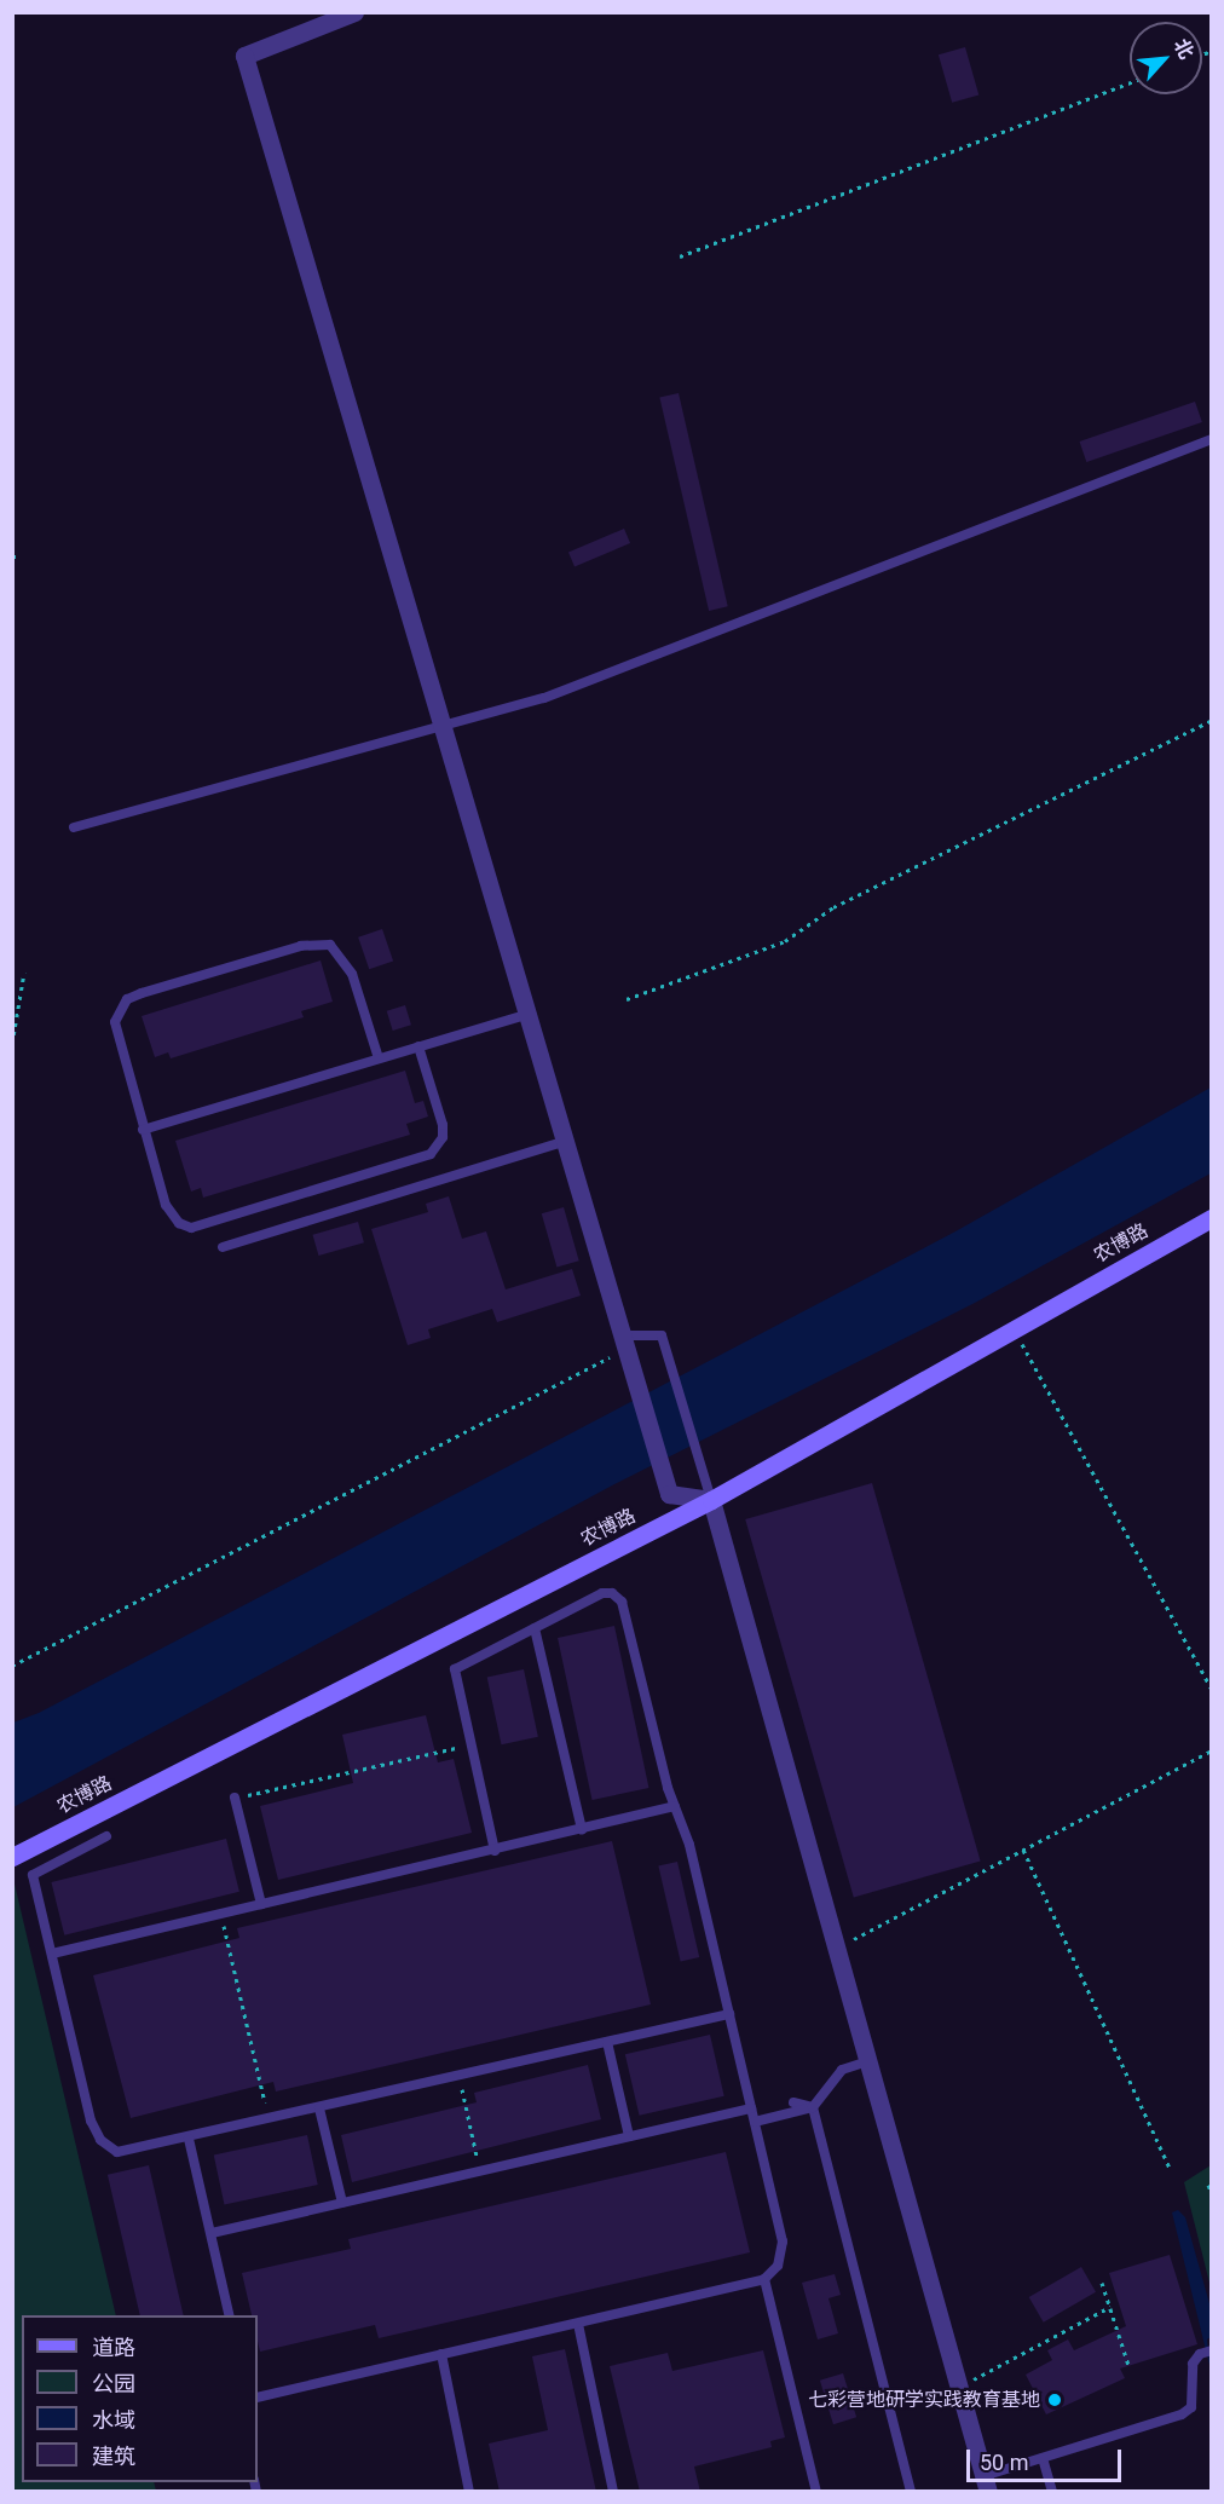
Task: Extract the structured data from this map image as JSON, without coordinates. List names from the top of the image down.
{
  "streets": {
    "street": ["农博路"]
  },
  "places": ["七彩营地研学实践教育基地"],
  "legend": [
    "道路",
    "公园",
    "水域",
    "建筑"
  ],
  "scale_bar": "50 m",
  "north": "top right"
}
